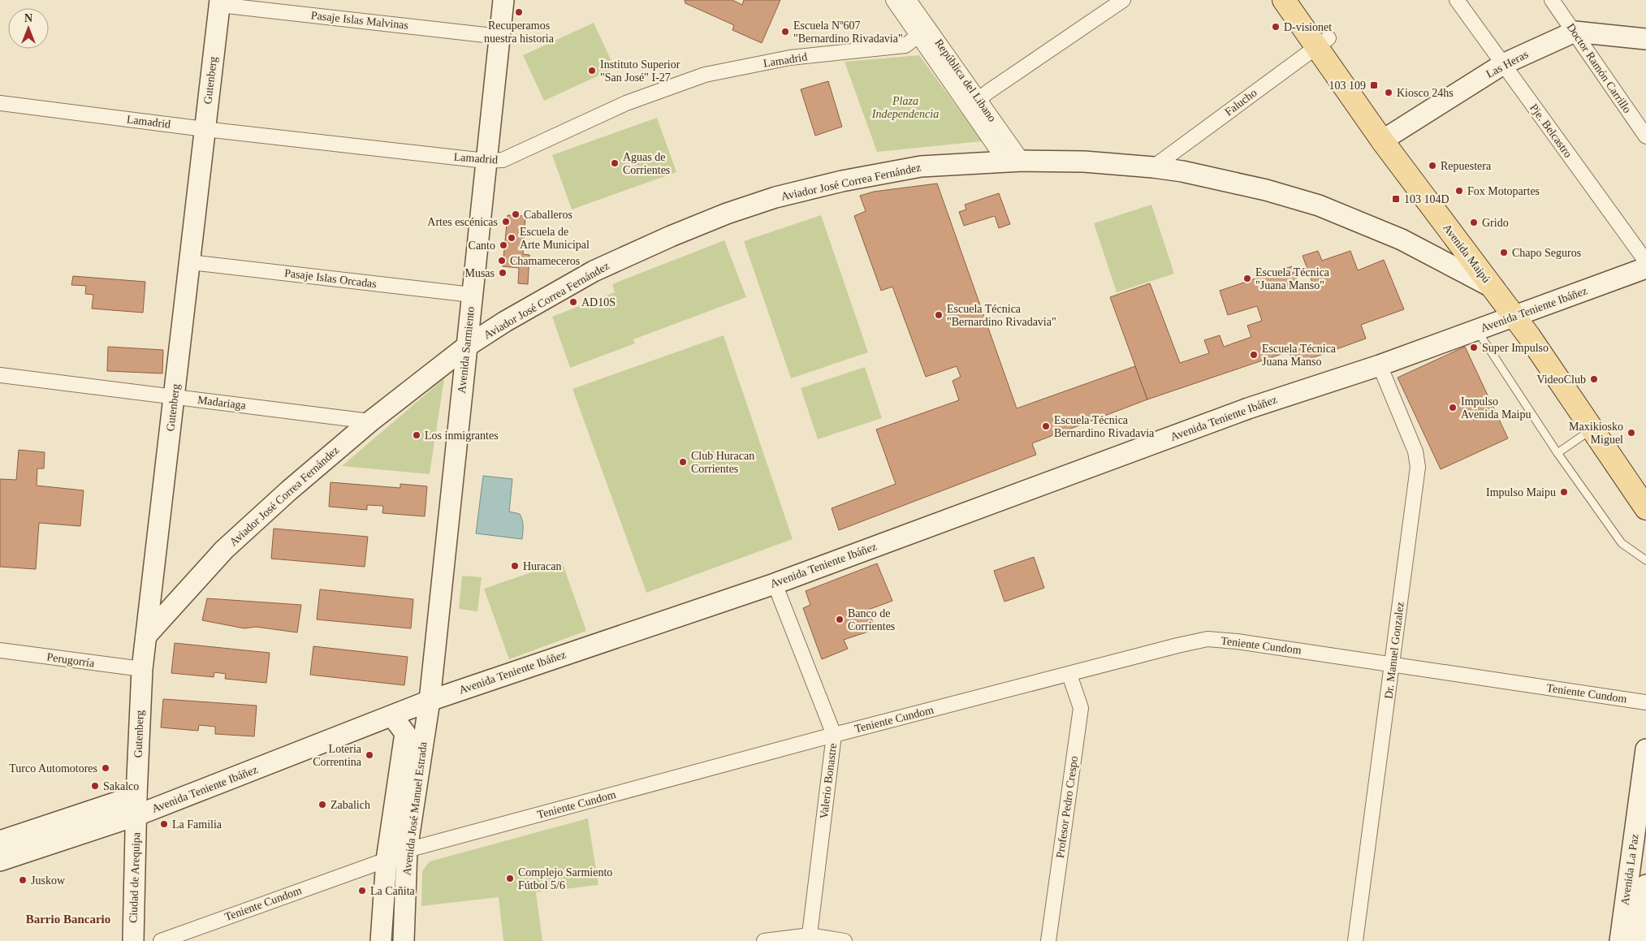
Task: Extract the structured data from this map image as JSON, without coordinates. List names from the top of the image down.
{
  "streets": {
    "main road": [
      "Las Heras",
      "Gutenberg",
      "Aviador José Correa Fernández",
      "Avenida Maipú",
      "Avenida Teniente Ibáñez",
      "Avenida Sarmiento",
      "Avenida José Manuel Estrada",
      "Avenida La Paz",
      "Ciudad de Arequipa"
    ],
    "street": [
      "Pasaje Islas Malvinas",
      "Lamadrid",
      "Doctor Ramón Carrillo",
      "República del Libano",
      "Falucho",
      "Pje. Belcastro",
      "Pasaje Islas Orcadas",
      "Madariaga",
      "Teniente Cundom",
      "Dr. Manuel Gonzalez",
      "Perugorría",
      "Valerio Bonastre",
      "Profesor Pedro Crespo"
    ]
  },
  "crossings": [
    ["Pasaje Islas Malvinas", "Gutenberg"],
    ["Pasaje Islas Malvinas", "Avenida Sarmiento"],
    ["Lamadrid", "Gutenberg"],
    ["Lamadrid", "República del Libano"],
    ["Lamadrid", "Avenida Sarmiento"],
    ["Las Heras", "Doctor Ramón Carrillo"],
    ["Las Heras", "Pje. Belcastro"],
    ["Las Heras", "Avenida Maipú"],
    ["Gutenberg", "Aviador José Correa Fernández"],
    ["Gutenberg", "Pasaje Islas Orcadas"],
    ["Gutenberg", "Avenida Teniente Ibáñez"],
    ["Gutenberg", "Madariaga"],
    ["Gutenberg", "Perugorría"],
    ["Gutenberg", "Ciudad de Arequipa"],
    ["República del Libano", "Aviador José Correa Fernández"],
    ["Falucho", "Aviador José Correa Fernández"],
    ["Falucho", "Avenida Maipú"],
    ["Aviador José Correa Fernández", "Avenida Maipú"],
    ["Aviador José Correa Fernández", "Avenida Sarmiento"],
    ["Aviador José Correa Fernández", "Madariaga"],
    ["Avenida Maipú", "Avenida Teniente Ibáñez"],
    ["Pasaje Islas Orcadas", "Avenida Sarmiento"],
    ["Avenida Teniente Ibáñez", "Avenida Sarmiento"],
    ["Avenida Teniente Ibáñez", "Dr. Manuel Gonzalez"],
    ["Avenida Teniente Ibáñez", "Valerio Bonastre"],
    ["Avenida Teniente Ibáñez", "Avenida José Manuel Estrada"],
    ["Avenida Teniente Ibáñez", "Ciudad de Arequipa"],
    ["Avenida Sarmiento", "Avenida José Manuel Estrada"],
    ["Teniente Cundom", "Dr. Manuel Gonzalez"],
    ["Teniente Cundom", "Valerio Bonastre"],
    ["Teniente Cundom", "Profesor Pedro Crespo"],
    ["Teniente Cundom", "Avenida José Manuel Estrada"]
  ],
  "districts": ["Barrio Bancario"],
  "parks": ["Plaza Independencia"],
  "places": {
    "other": [
      "Recuperamos nuestra historia",
      "D-visionet",
      "Escuela Nº607 \"Bernardino Rivadavia\"",
      "Instituto Superior \"San José\" I-27",
      "Kiosco 24hs",
      "Aguas de Corrientes",
      "Repuestera",
      "Fox Motopartes",
      "Caballeros",
      "Artes escénicas",
      "Grido",
      "Escuela de Arte Municipal",
      "Canto",
      "Chapo Seguros",
      "Chamameceros",
      "Musas",
      "Escuela Técnica \"Juana Manso\"",
      "AD10S",
      "Escuela Técnica \"Bernardino Rivadavia\"",
      "Super Impulso",
      "Escuela Técnica Juana Manso",
      "VideoClub",
      "Impulso Avenida Maipu",
      "Escuela Técnica Bernardino Rivadavia",
      "Maxikiosko Miguel",
      "Los inmigrantes",
      "Club Huracan Corrientes",
      "Impulso Maipu",
      "Huracan",
      "Banco de Corrientes",
      "Loteria Correntina",
      "Turco Automotores",
      "Sakalco",
      "Zabalich",
      "La Familia",
      "Complejo Sarmiento Fútbol 5/6",
      "Juskow",
      "La Cañita"
    ],
    "transit": ["103 109", "103 104D"]
  },
  "north": "top"
}
